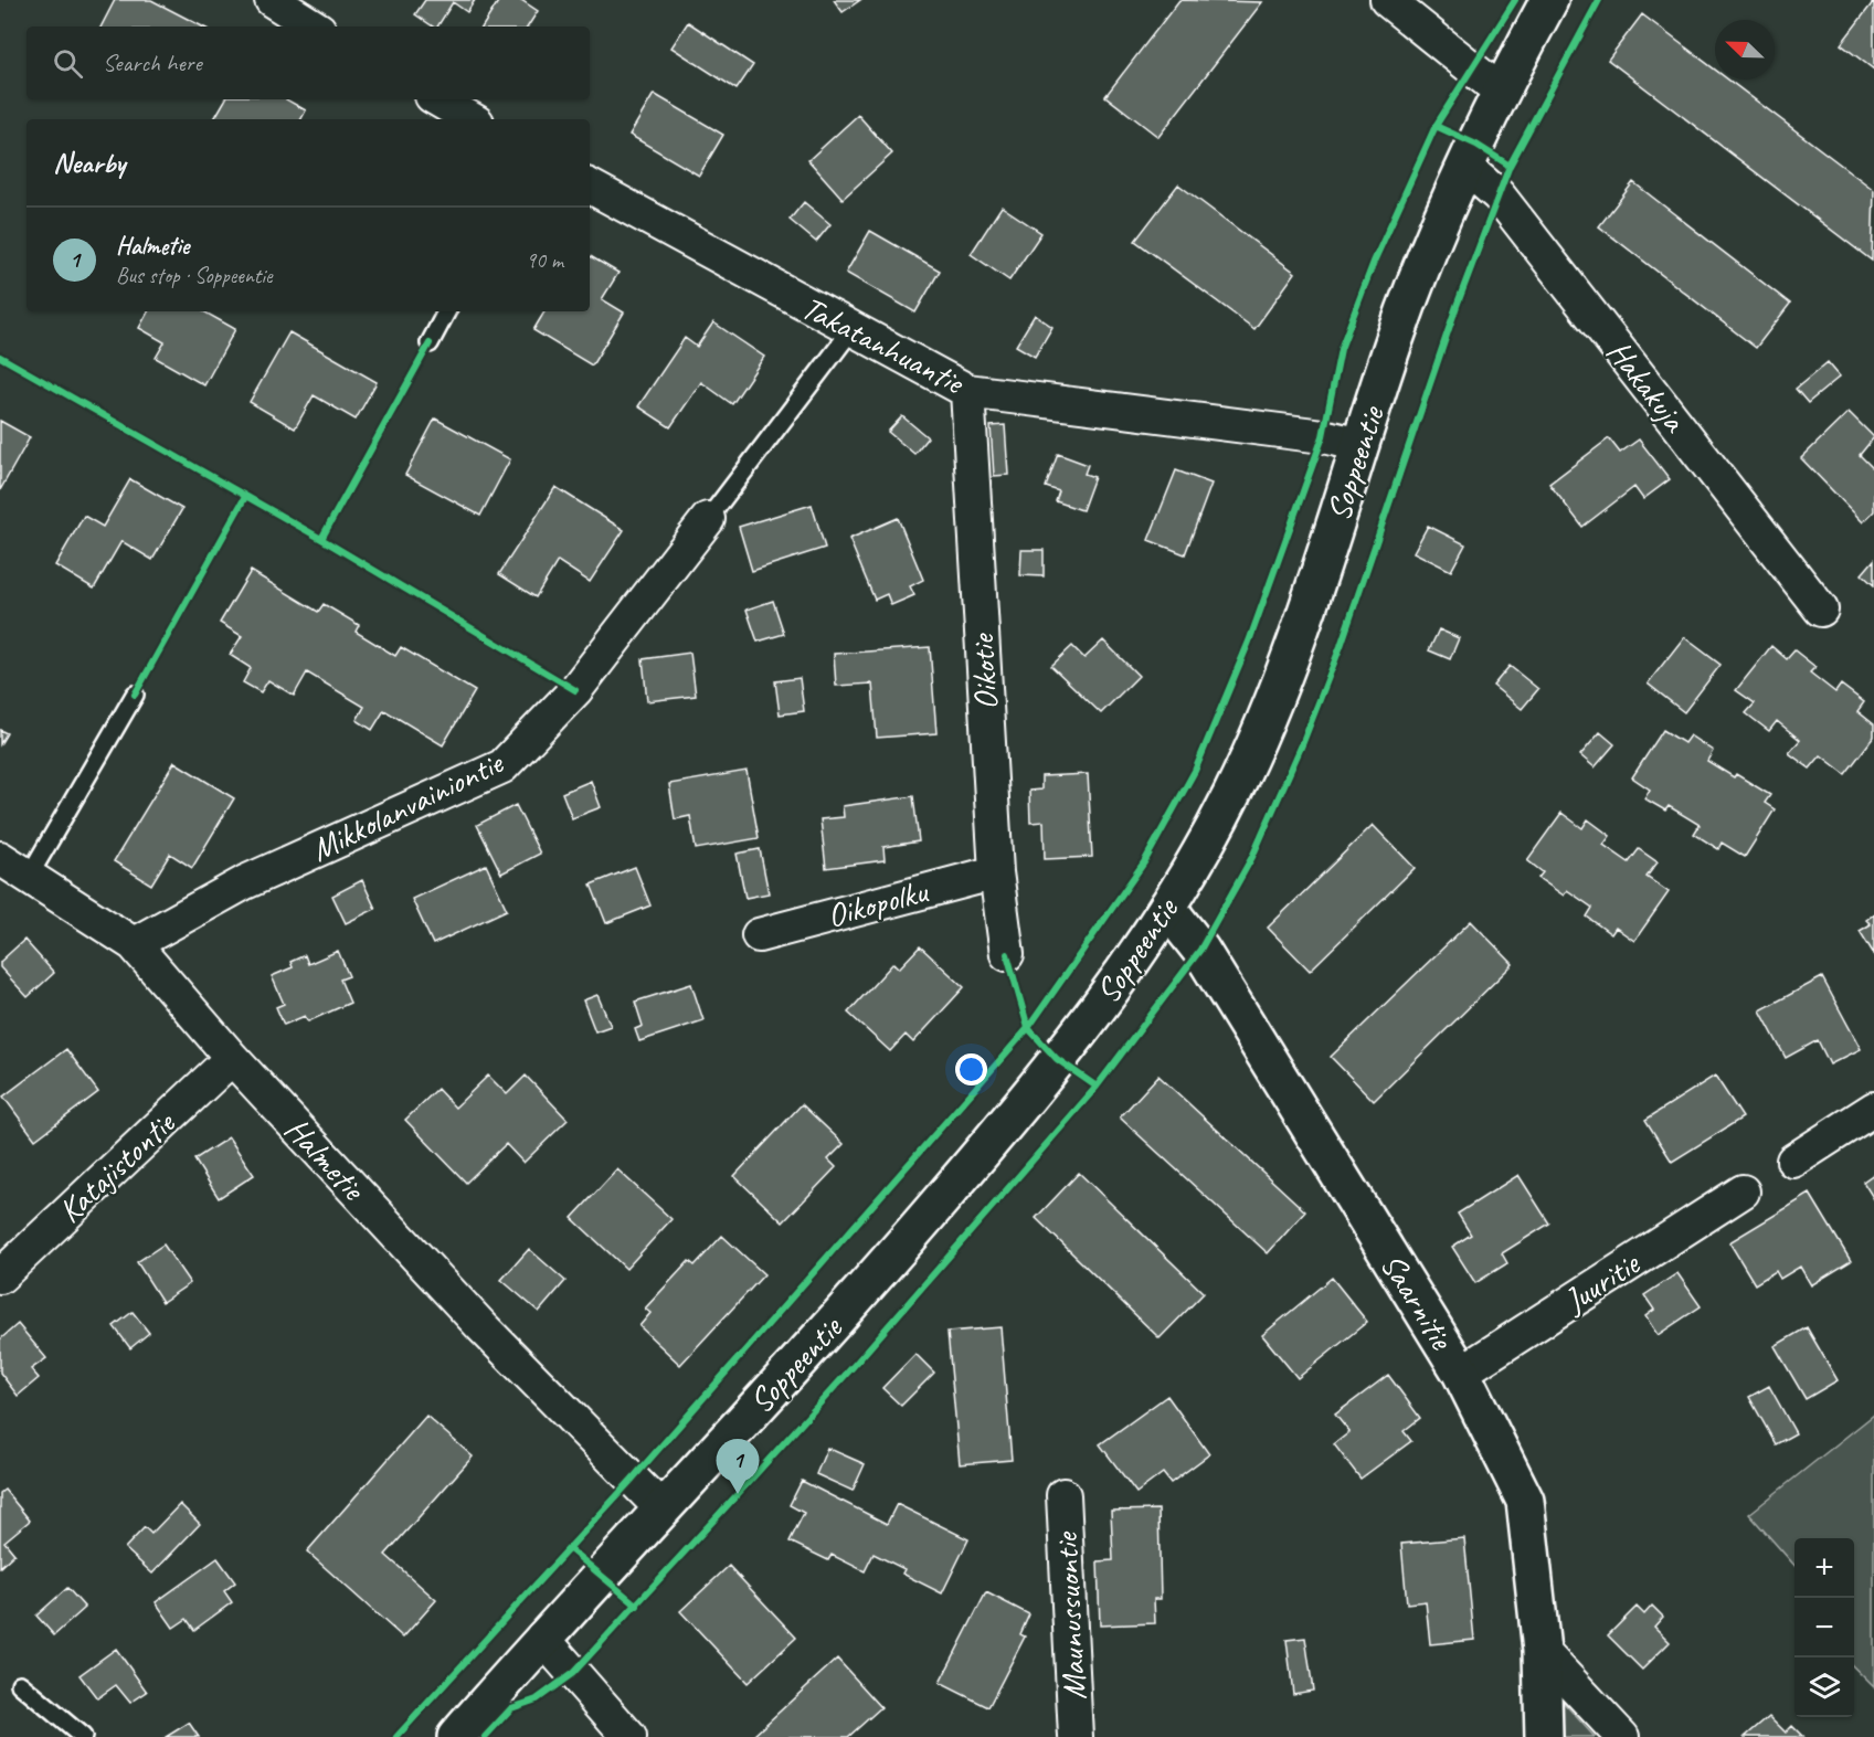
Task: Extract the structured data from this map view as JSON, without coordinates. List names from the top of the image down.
{
  "streets": {
    "main road": ["Soppeentie", "Saarnitie"],
    "street": [
      "Takatanhuantie",
      "Hakakuja",
      "Oikotie",
      "Mikkolanvainiontie",
      "Oikopolku",
      "Halmetie",
      "Katajistontie",
      "Juuritie",
      "Maunussuontie"
    ]
  },
  "crossings": [
    ["Takatanhuantie", "Soppeentie"],
    ["Takatanhuantie", "Oikotie"],
    ["Hakakuja", "Soppeentie"],
    ["Soppeentie", "Halmetie"],
    ["Soppeentie", "Saarnitie"],
    ["Oikotie", "Oikopolku"],
    ["Mikkolanvainiontie", "Halmetie"],
    ["Halmetie", "Katajistontie"],
    ["Juuritie", "Saarnitie"]
  ],
  "north": "top left",
  "page": {
    "search": "Search here",
    "heading": "Nearby",
    "list": [
      {
        "mark": "1",
        "name": "Halmetie",
        "note": "Bus stop · Soppeentie",
        "value": "90 m"
      }
    ],
    "pins": "1",
    "map_buttons": ["+", "−"]
  }
}
